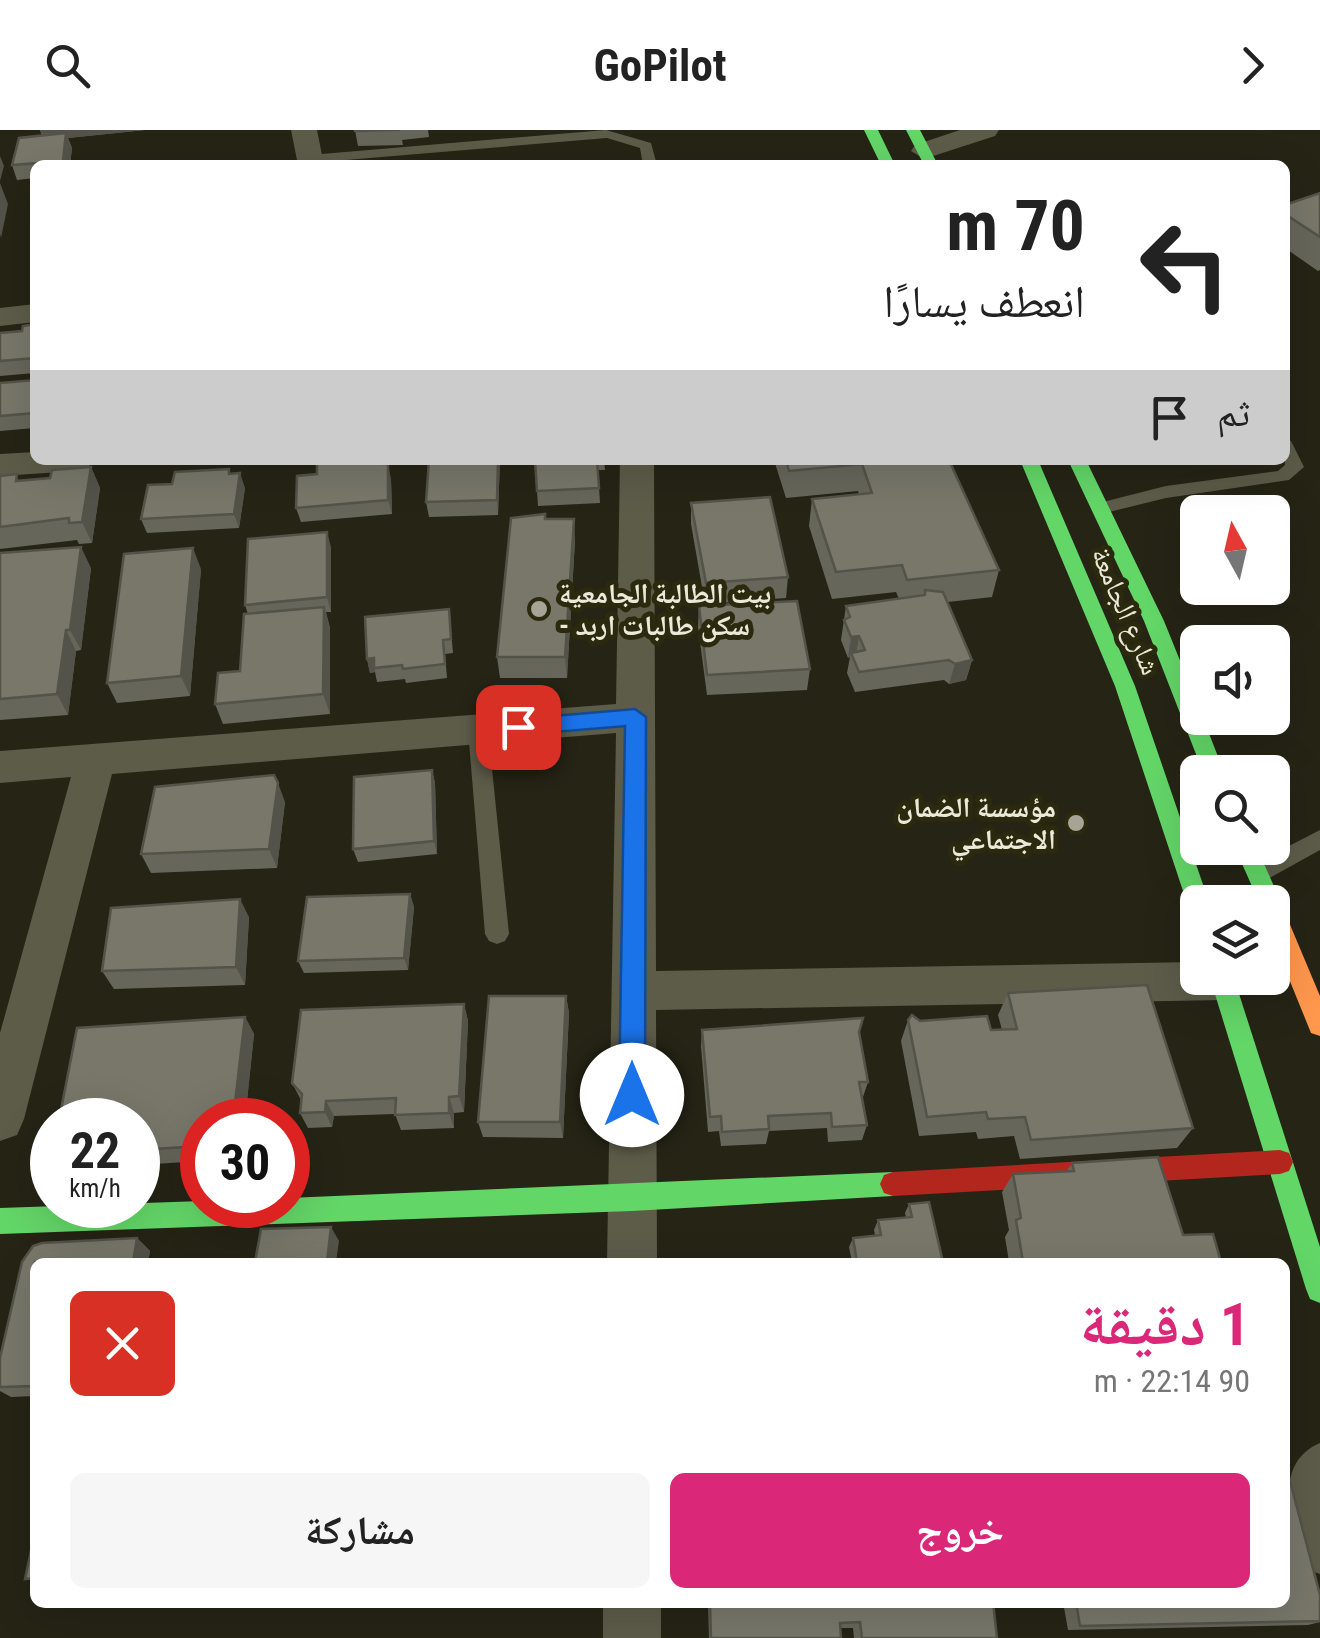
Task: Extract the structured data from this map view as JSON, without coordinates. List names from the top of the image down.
{
  "streets": {
    "main road": ["شارع الجامعة"]
  },
  "places": ["بيت الطالبة الجامعية - سكن طالبات اربد", "مؤسسة الضمان الاجتماعي"],
  "north": "top",
  "page": {
    "header": "GoPilot",
    "turn": ["70 m", "انعطف يسارًا"],
    "then": "ثم",
    "speed": "22 km/h",
    "limit": "30",
    "heading": ["1 دقيقة", "90 m · 22:14"],
    "buttons": ["خروج", "مشاركة"]
  }
}
